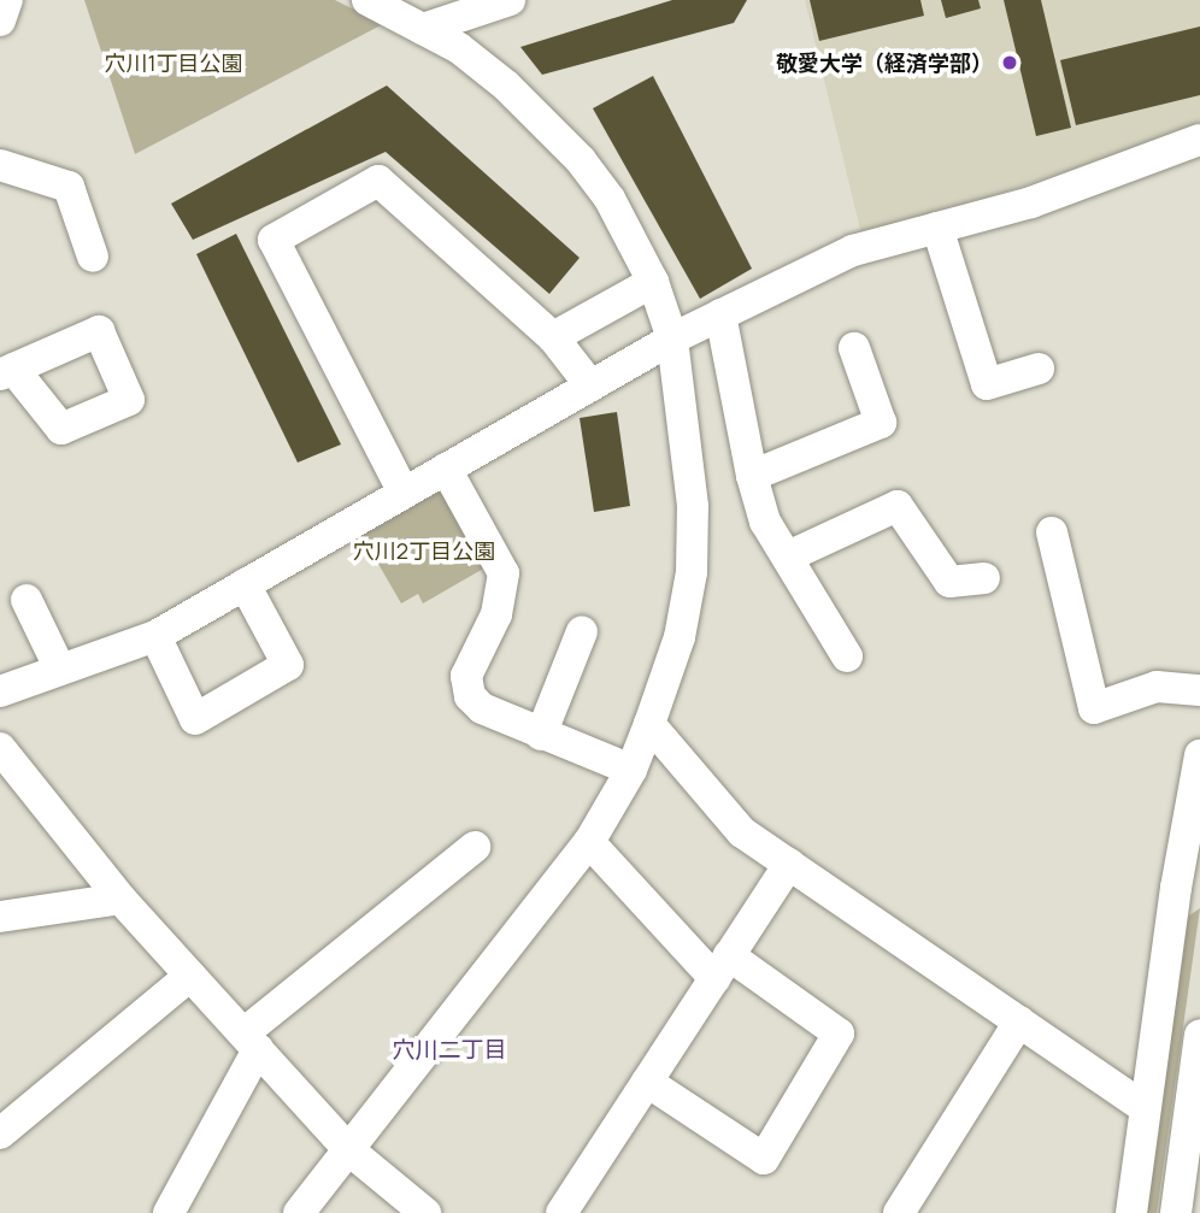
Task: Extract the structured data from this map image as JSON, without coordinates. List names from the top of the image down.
{
  "districts": ["穴川二丁目"],
  "parks": ["穴川1丁目公園", "穴川2丁目公園"],
  "places": ["敬愛大学（経済学部）"]
}
